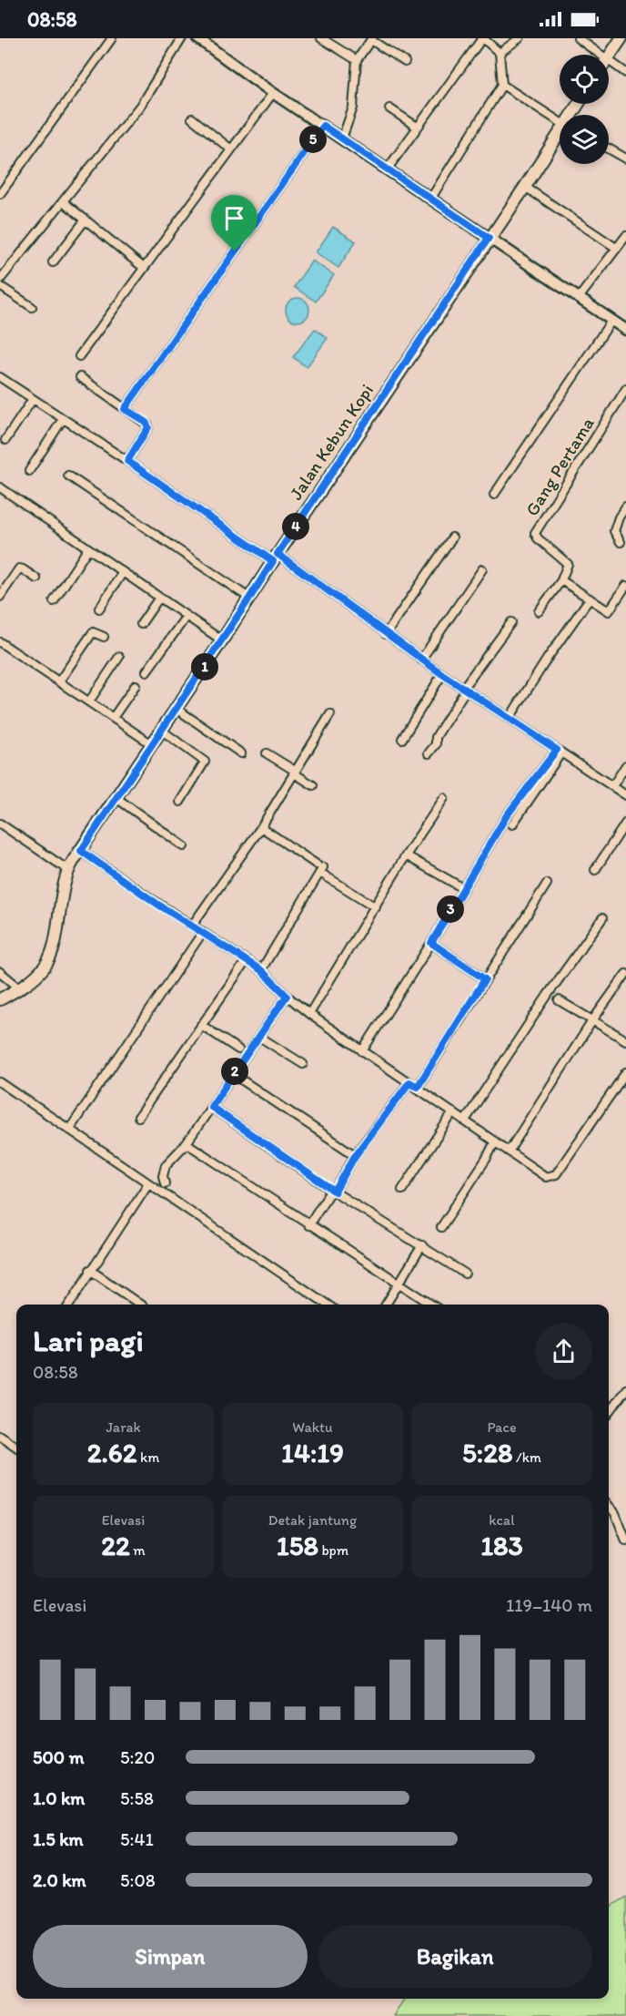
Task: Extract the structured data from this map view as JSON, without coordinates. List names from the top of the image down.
{
  "streets": {
    "main road": ["Jalan Kebun Kopi"],
    "street": ["Gang Pertama"]
  },
  "page": {
    "status": "08:58",
    "pins": [
      "5",
      "4",
      "1",
      "3",
      "2"
    ],
    "heading": ["Lari pagi", "08:58"],
    "stats": [
      ["Jarak", "2.62 km"],
      ["Waktu", "14:19"],
      ["Pace", "5:28 /km"],
      ["Elevasi", "22 m"],
      ["Detak jantung", "158 bpm"],
      ["kcal", "183"]
    ],
    "chart": ["Elevasi", "119–140 m"],
    "list": [
      {
        "name": "500 m",
        "note": "5:20"
      },
      {
        "name": "1.0 km",
        "note": "5:58"
      },
      {
        "name": "1.5 km",
        "note": "5:41"
      },
      {
        "name": "2.0 km",
        "note": "5:08"
      }
    ],
    "buttons": ["Simpan", "Bagikan"]
  }
}
